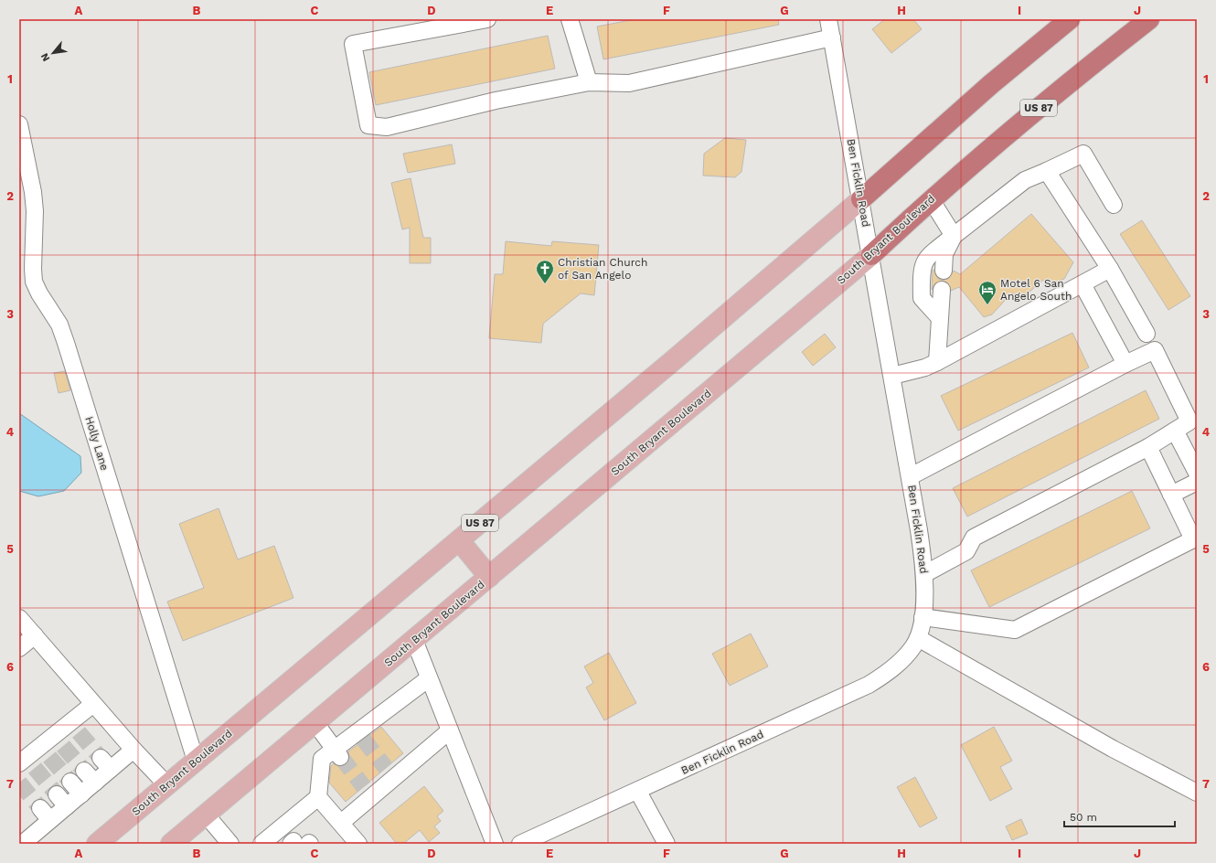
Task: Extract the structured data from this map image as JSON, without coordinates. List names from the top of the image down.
{
  "streets": {
    "highway": ["US 87", "South Bryant Boulevard"],
    "street": ["Ben Ficklin Road", "Holly Lane"]
  },
  "crossings": [
    ["Ben Ficklin Road", "South Bryant Boulevard"],
    ["South Bryant Boulevard", "Holly Lane"]
  ],
  "places": {
    "church": ["Christian Church of San Angelo"],
    "hotel": ["Motel 6 San Angelo South"]
  },
  "scale_bar": "50 m",
  "north": "bottom left",
  "grid": {
    "columns": [
      "A",
      "B",
      "C",
      "D",
      "E",
      "F",
      "G",
      "H",
      "I",
      "J"
    ],
    "rows": [
      "1",
      "2",
      "3",
      "4",
      "5",
      "6",
      "7"
    ]
  }
}
